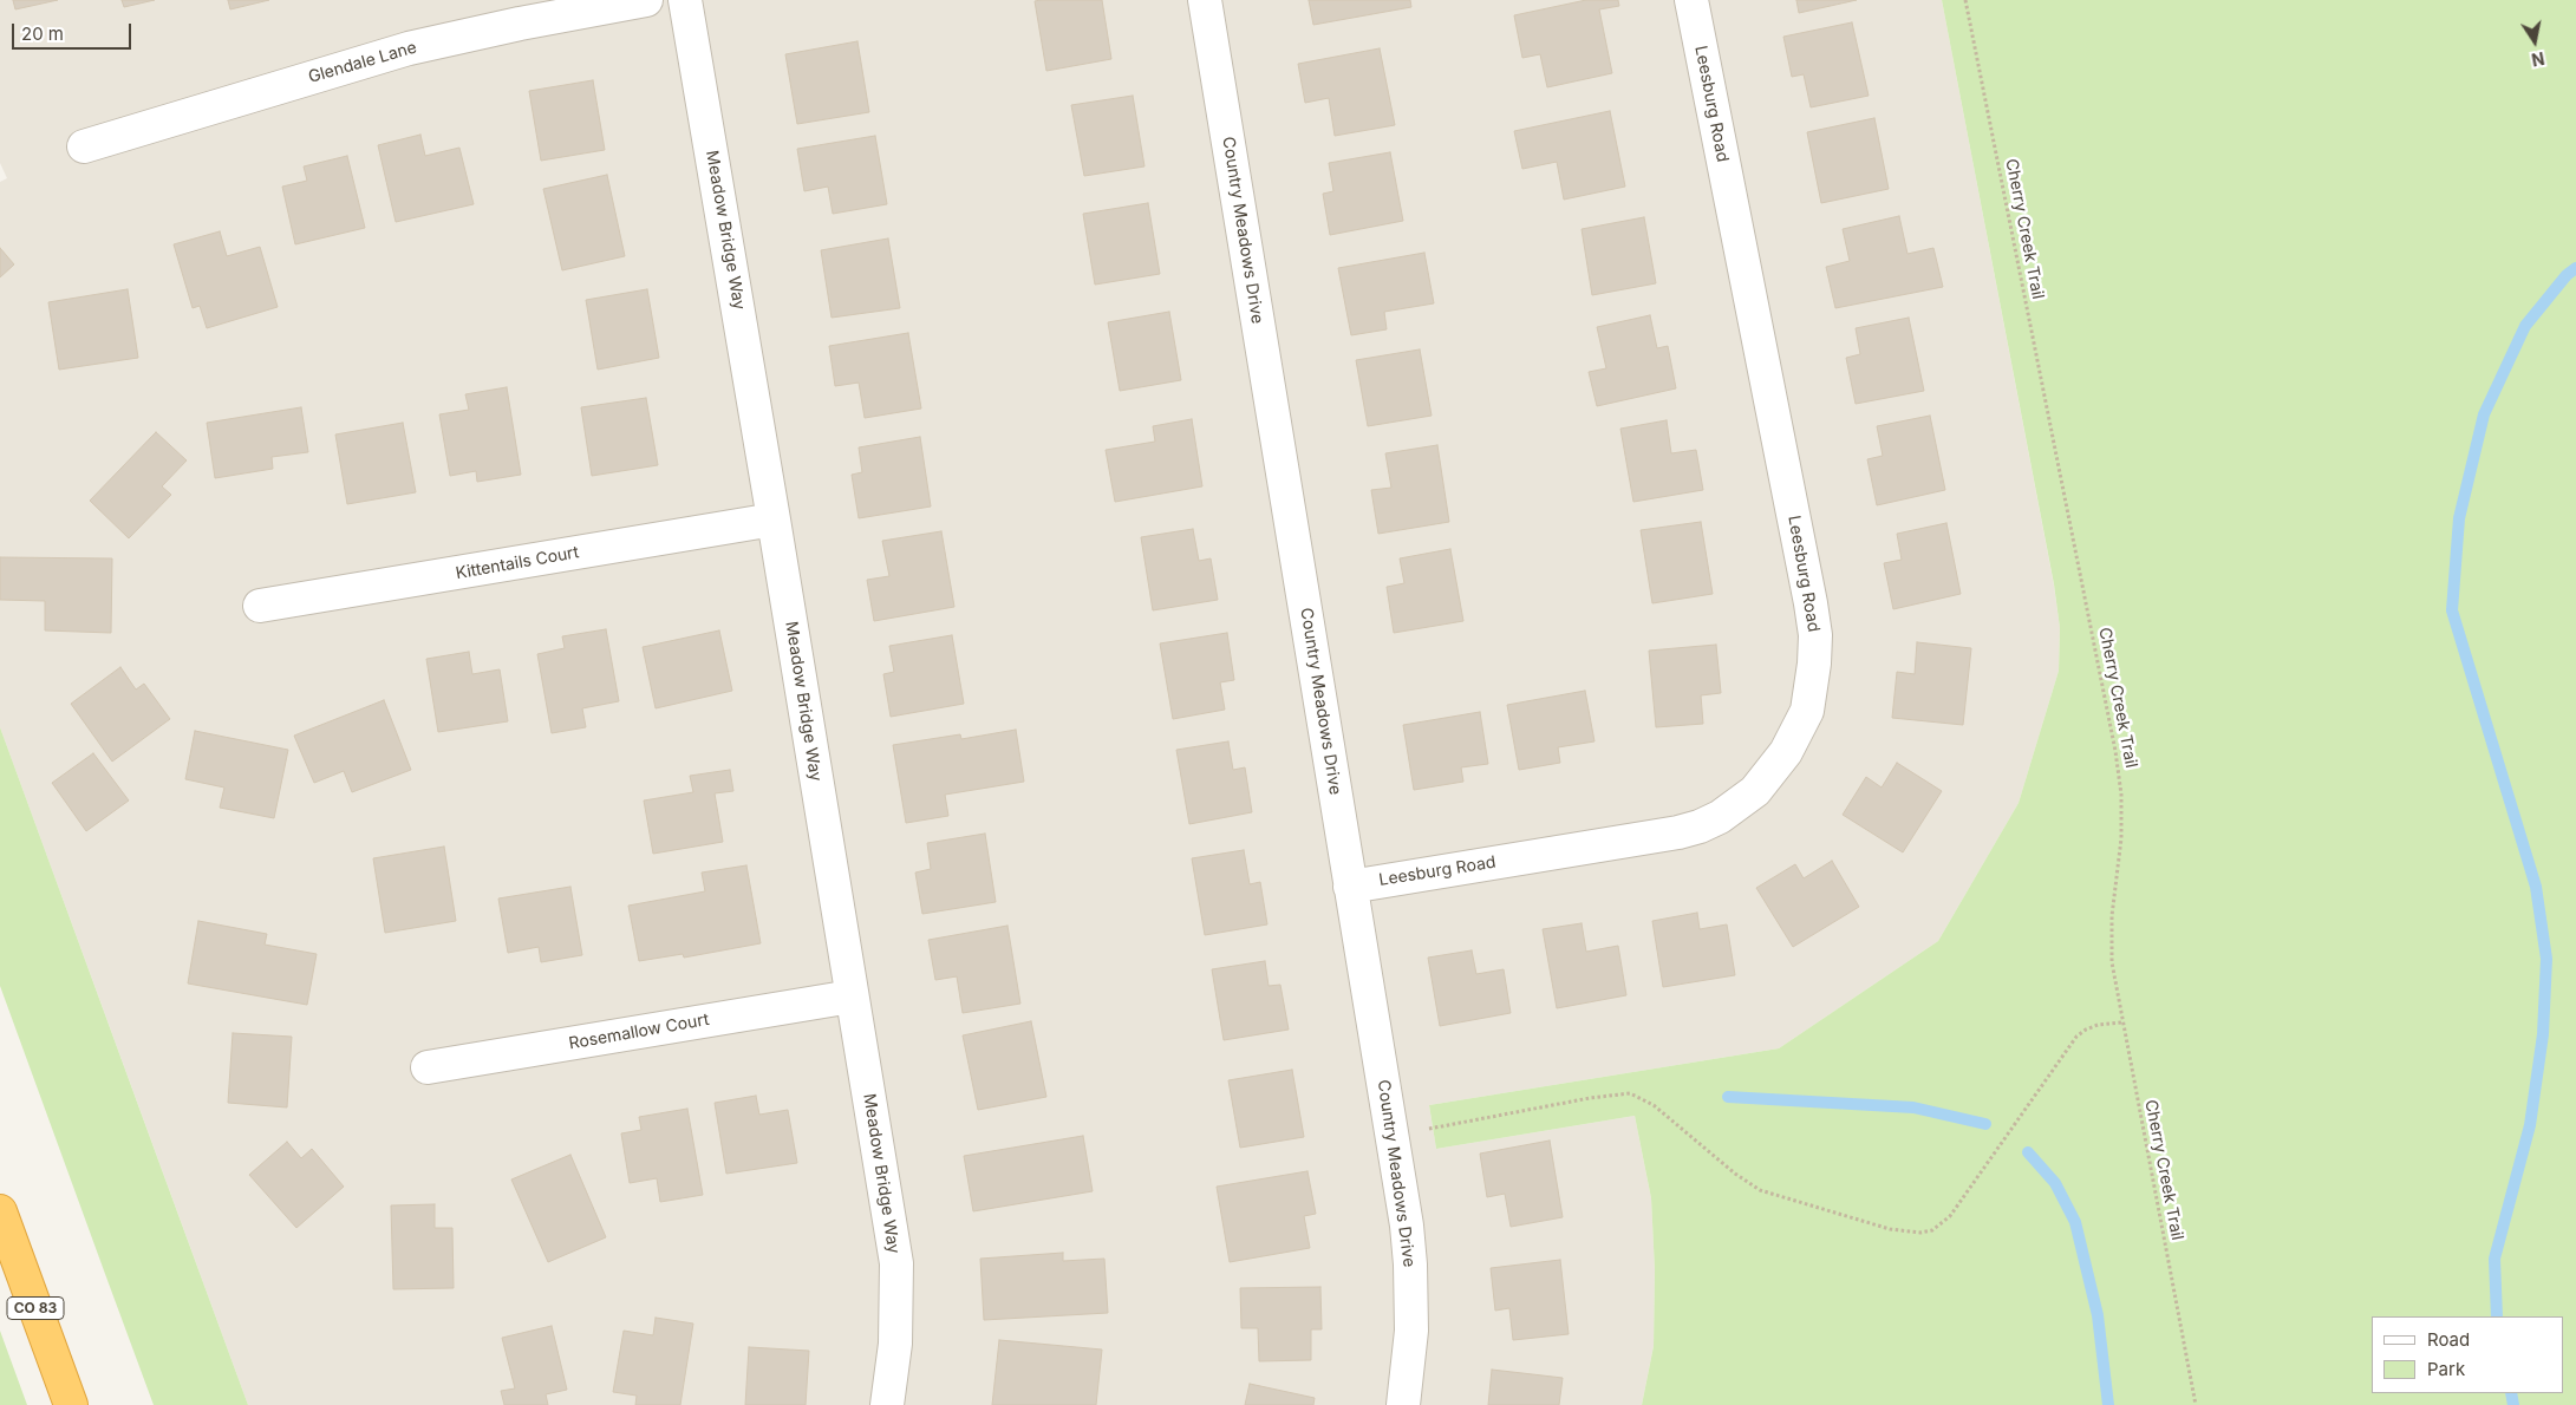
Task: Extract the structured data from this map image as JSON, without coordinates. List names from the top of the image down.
{
  "streets": {
    "highway": ["CO 83"],
    "street": [
      "Glendale Lane",
      "Leesburg Road",
      "Meadow Bridge Way",
      "Country Meadows Drive",
      "Kittentails Court",
      "Rosemallow Court"
    ],
    "path": ["Cherry Creek Trail"]
  },
  "crossings": [
    ["Leesburg Road", "Country Meadows Drive"],
    ["Meadow Bridge Way", "Kittentails Court"],
    ["Meadow Bridge Way", "Rosemallow Court"]
  ],
  "legend": ["Road", "Park"],
  "scale_bar": "20 m",
  "north": "bottom"
}
